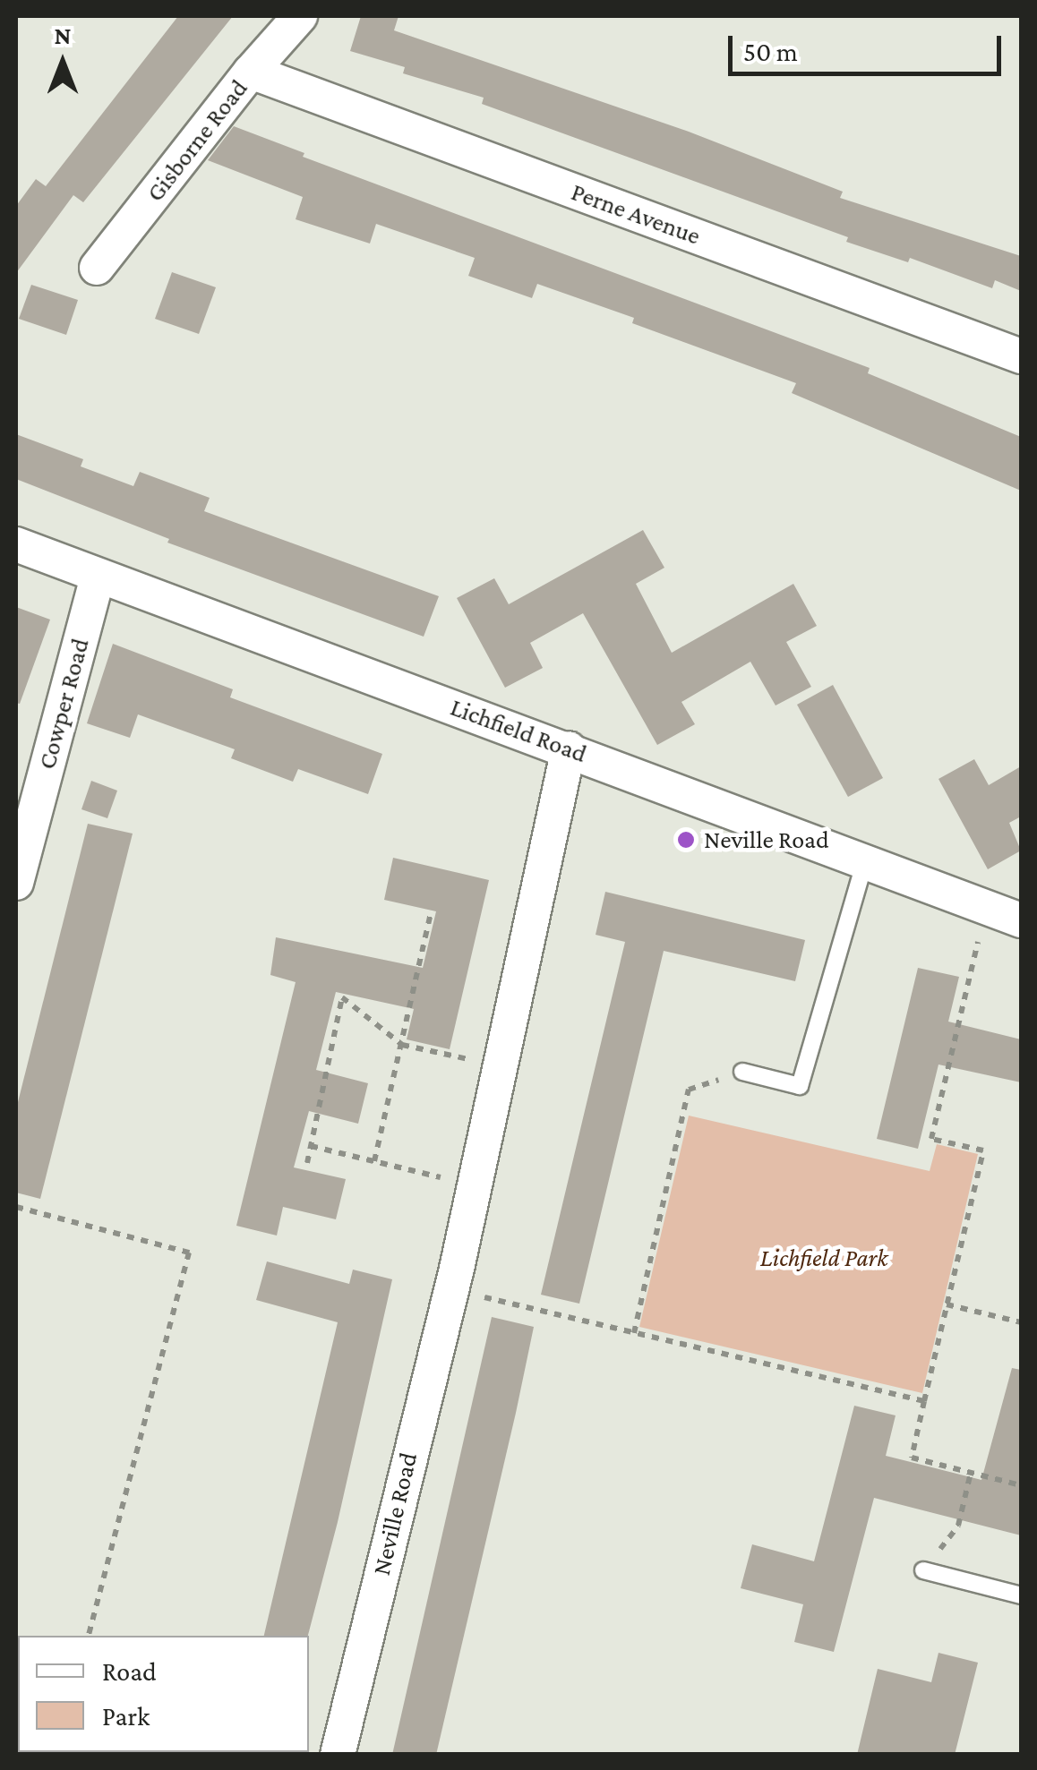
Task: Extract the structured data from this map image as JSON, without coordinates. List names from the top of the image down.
{
  "streets": {
    "street": [
      "Gisborne Road",
      "Perne Avenue",
      "Cowper Road",
      "Lichfield Road",
      "Neville Road"
    ]
  },
  "crossings": [
    ["Gisborne Road", "Perne Avenue"],
    ["Cowper Road", "Lichfield Road"],
    ["Lichfield Road", "Neville Road"]
  ],
  "parks": ["Lichfield Park"],
  "places": ["Neville Road"],
  "legend": ["Road", "Park"],
  "scale_bar": "50 m",
  "north": "top"
}
